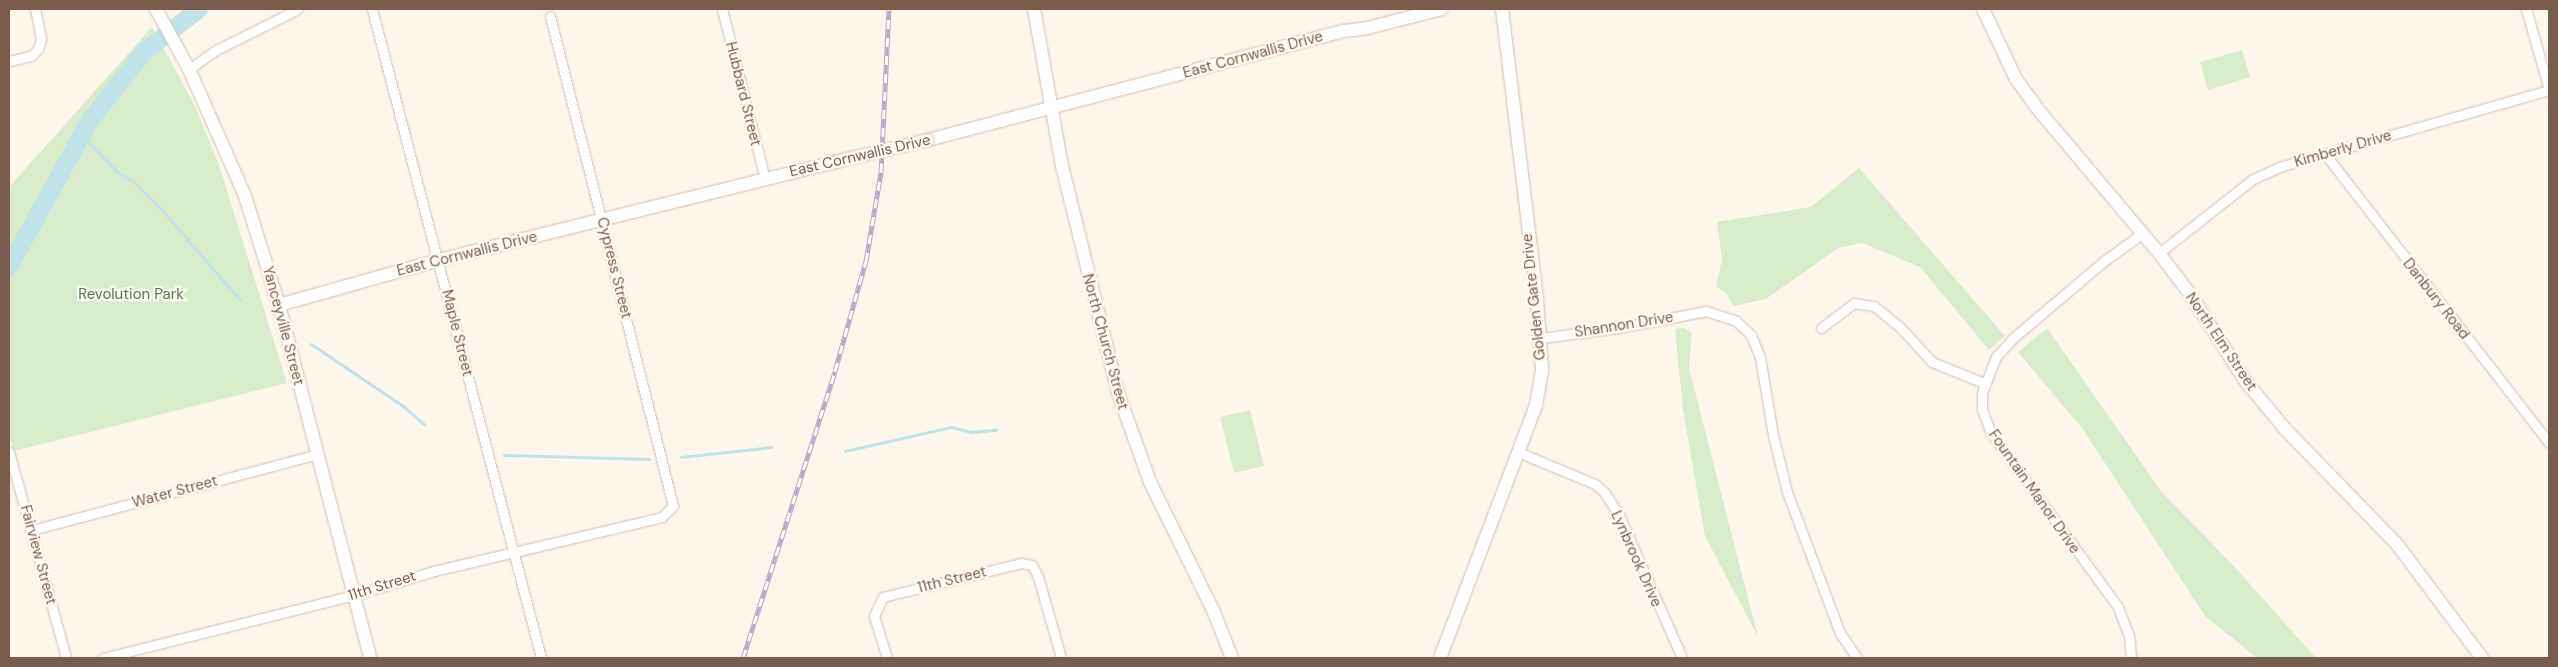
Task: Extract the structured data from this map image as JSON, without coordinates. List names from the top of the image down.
{
  "streets": {
    "main road": [
      "East Cornwallis Drive",
      "Golden Gate Drive",
      "Yanceyville Street",
      "North Church Street",
      "North Elm Street"
    ],
    "street": [
      "Hubbard Street",
      "Kimberly Drive",
      "Cypress Street",
      "Danbury Road",
      "Shannon Drive",
      "Maple Street",
      "Water Street",
      "Fountain Manor Drive",
      "Fairview Street",
      "Lynbrook Drive",
      "11th Street"
    ]
  },
  "crossings": [
    ["East Cornwallis Drive", "Hubbard Street"],
    ["East Cornwallis Drive", "Cypress Street"],
    ["East Cornwallis Drive", "Yanceyville Street"],
    ["East Cornwallis Drive", "Maple Street"],
    ["East Cornwallis Drive", "North Church Street"],
    ["Kimberly Drive", "Danbury Road"],
    ["Kimberly Drive", "North Elm Street"],
    ["Cypress Street", "11th Street"],
    ["Golden Gate Drive", "Shannon Drive"],
    ["Golden Gate Drive", "Lynbrook Drive"],
    ["Yanceyville Street", "Water Street"],
    ["Yanceyville Street", "11th Street"],
    ["Maple Street", "11th Street"],
    ["North Elm Street", "Fountain Manor Drive"],
    ["Water Street", "Fairview Street"]
  ],
  "parks": ["Revolution Park"]
}
